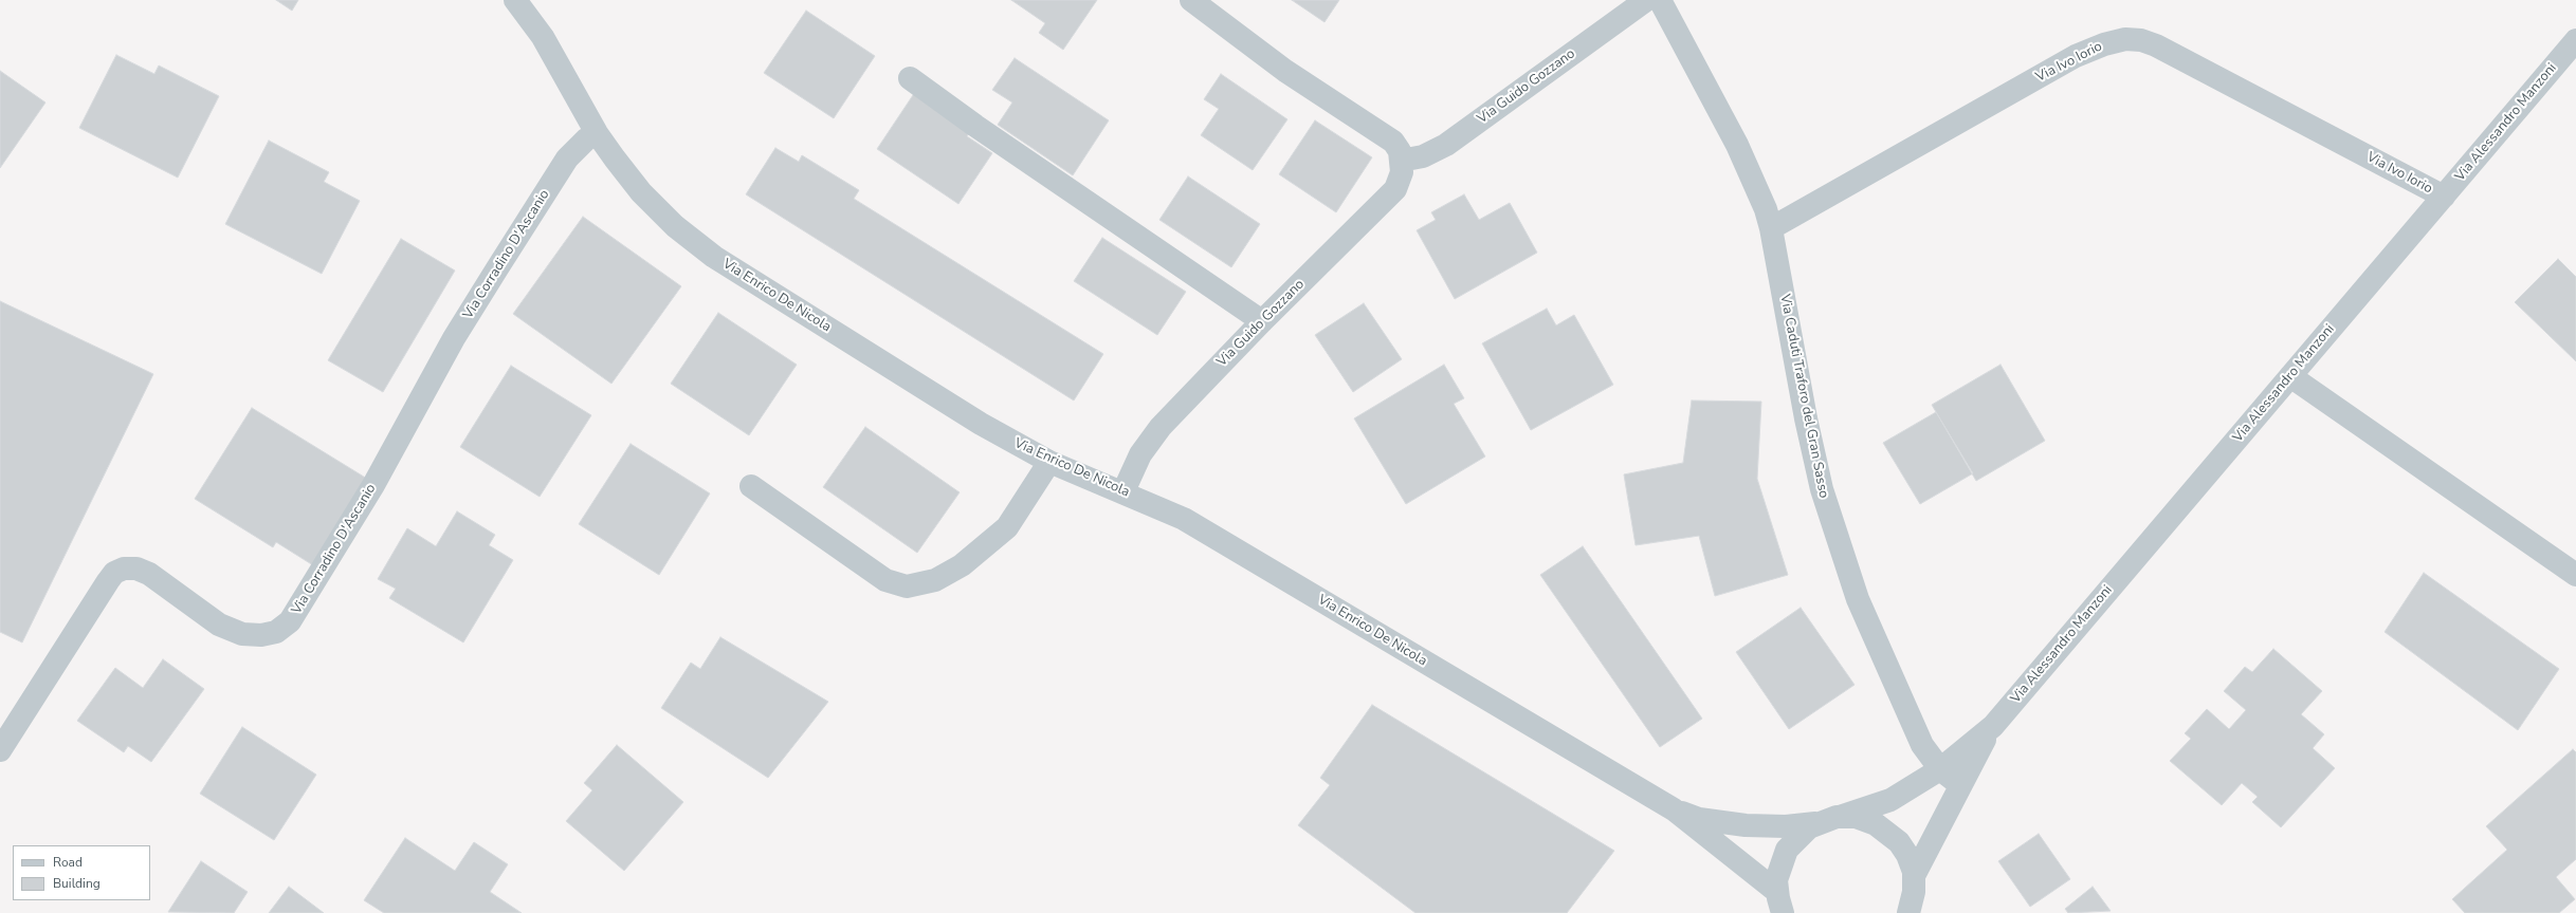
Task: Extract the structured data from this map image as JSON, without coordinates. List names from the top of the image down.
{
  "streets": {
    "street": [
      "Via Ivo Iorio",
      "Via Guido Gozzano",
      "Via Alessandro Manzoni",
      "Via Corradino D'Ascanio",
      "Via Enrico De Nicola",
      "Via Caduti Traforo del Gran Sasso"
    ]
  },
  "crossings": [
    ["Via Ivo Iorio", "Via Alessandro Manzoni"],
    ["Via Ivo Iorio", "Via Caduti Traforo del Gran Sasso"],
    ["Via Guido Gozzano", "Via Enrico De Nicola"],
    ["Via Alessandro Manzoni", "Via Caduti Traforo del Gran Sasso"],
    ["Via Corradino D'Ascanio", "Via Enrico De Nicola"]
  ],
  "legend": ["Road", "Building"]
}
